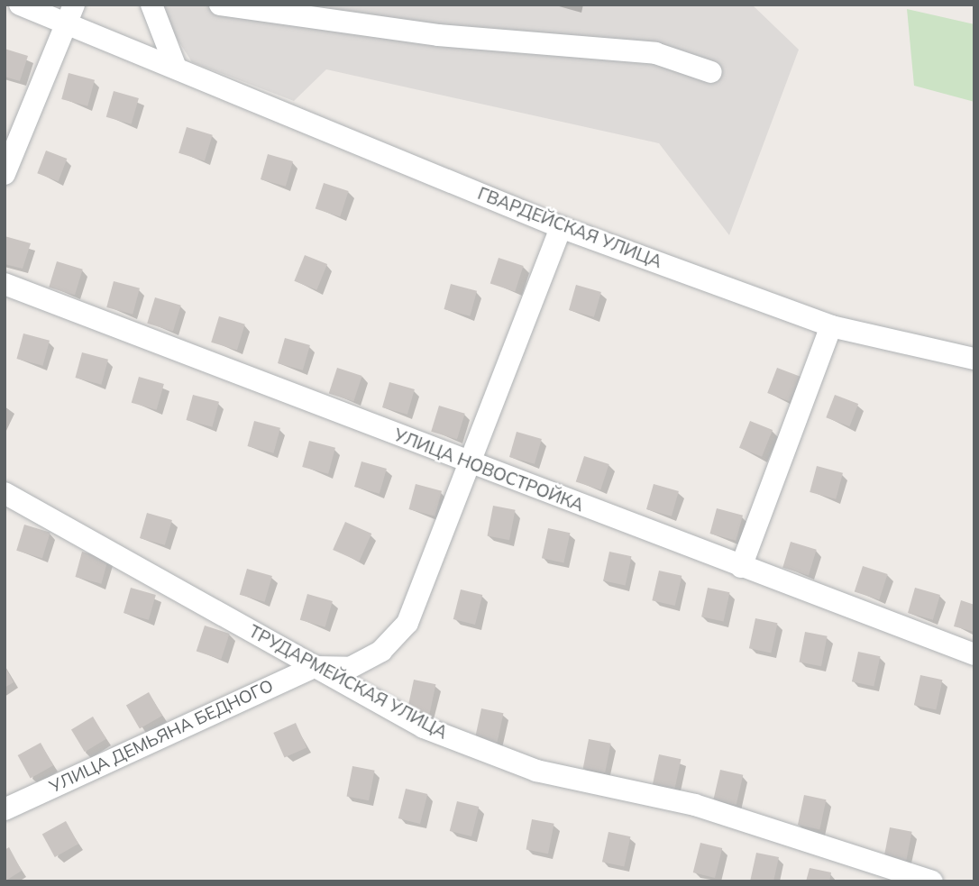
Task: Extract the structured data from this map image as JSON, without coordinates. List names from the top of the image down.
{
  "streets": {
    "street": [
      "ГВАРДЕЙСКАЯ УЛИЦА",
      "УЛИЦА НОВОСТРОЙКА",
      "ТРУДАРМЕЙСКАЯ УЛИЦА",
      "УЛИЦА ДЕМЬЯНА БЕДНОГО"
    ]
  },
  "crossings": [
    ["ГВАРДЕЙСКАЯ УЛИЦА", "УЛИЦА ДЕМЬЯНА БЕДНОГО"],
    ["УЛИЦА НОВОСТРОЙКА", "УЛИЦА ДЕМЬЯНА БЕДНОГО"],
    ["ТРУДАРМЕЙСКАЯ УЛИЦА", "УЛИЦА ДЕМЬЯНА БЕДНОГО"]
  ]
}
